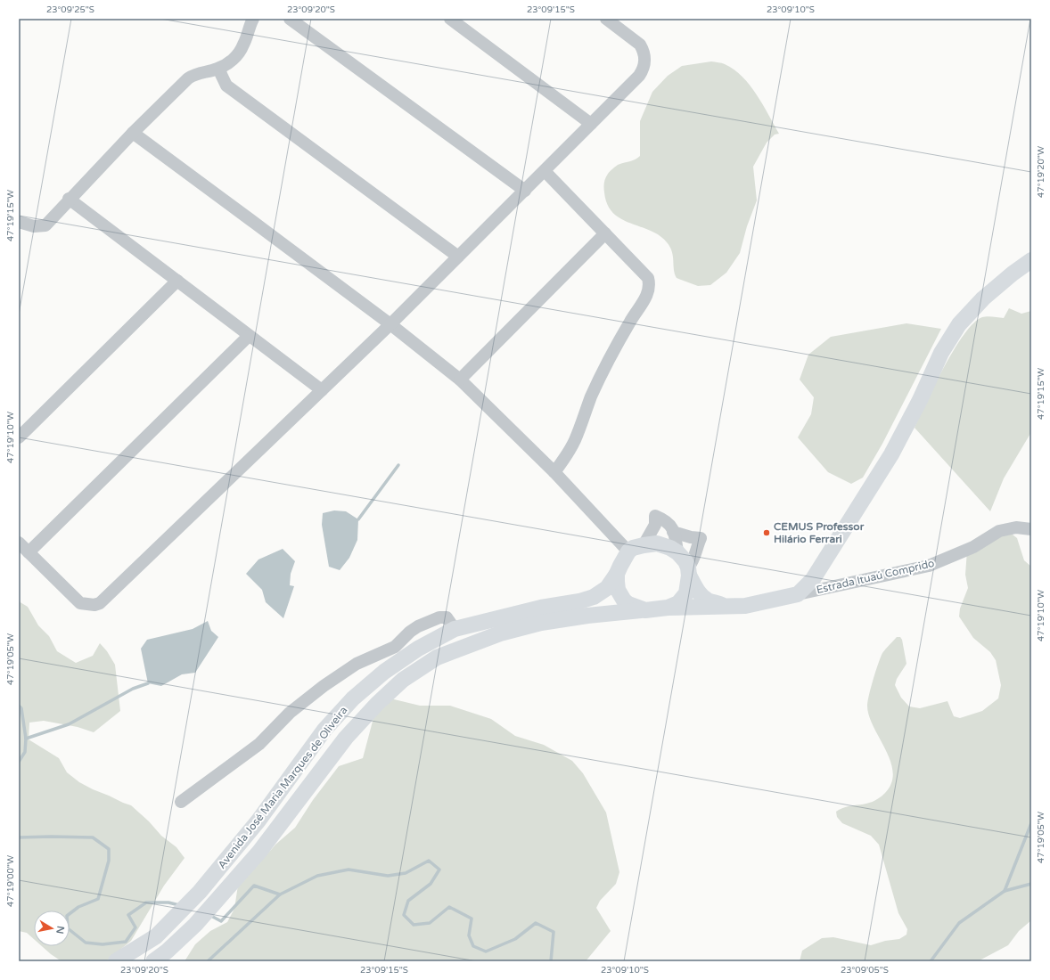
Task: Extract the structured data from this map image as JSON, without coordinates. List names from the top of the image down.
{
  "streets": {
    "main road": ["Avenida José Maria Marques de Oliveira"],
    "street": ["Estrada Ituaú Comprido"]
  },
  "places": ["CEMUS Professor Hilário Ferrari"],
  "north": "right",
  "coordinates": [
    "23°09'25\"S",
    "23°09'20\"S",
    "23°09'15\"S",
    "23°09'10\"S",
    "47°19'20\"W",
    "47°19'15\"W",
    "47°19'10\"W",
    "47°19'05\"W",
    "47°19'00\"W",
    "23°09'05\"S"
  ]
}
